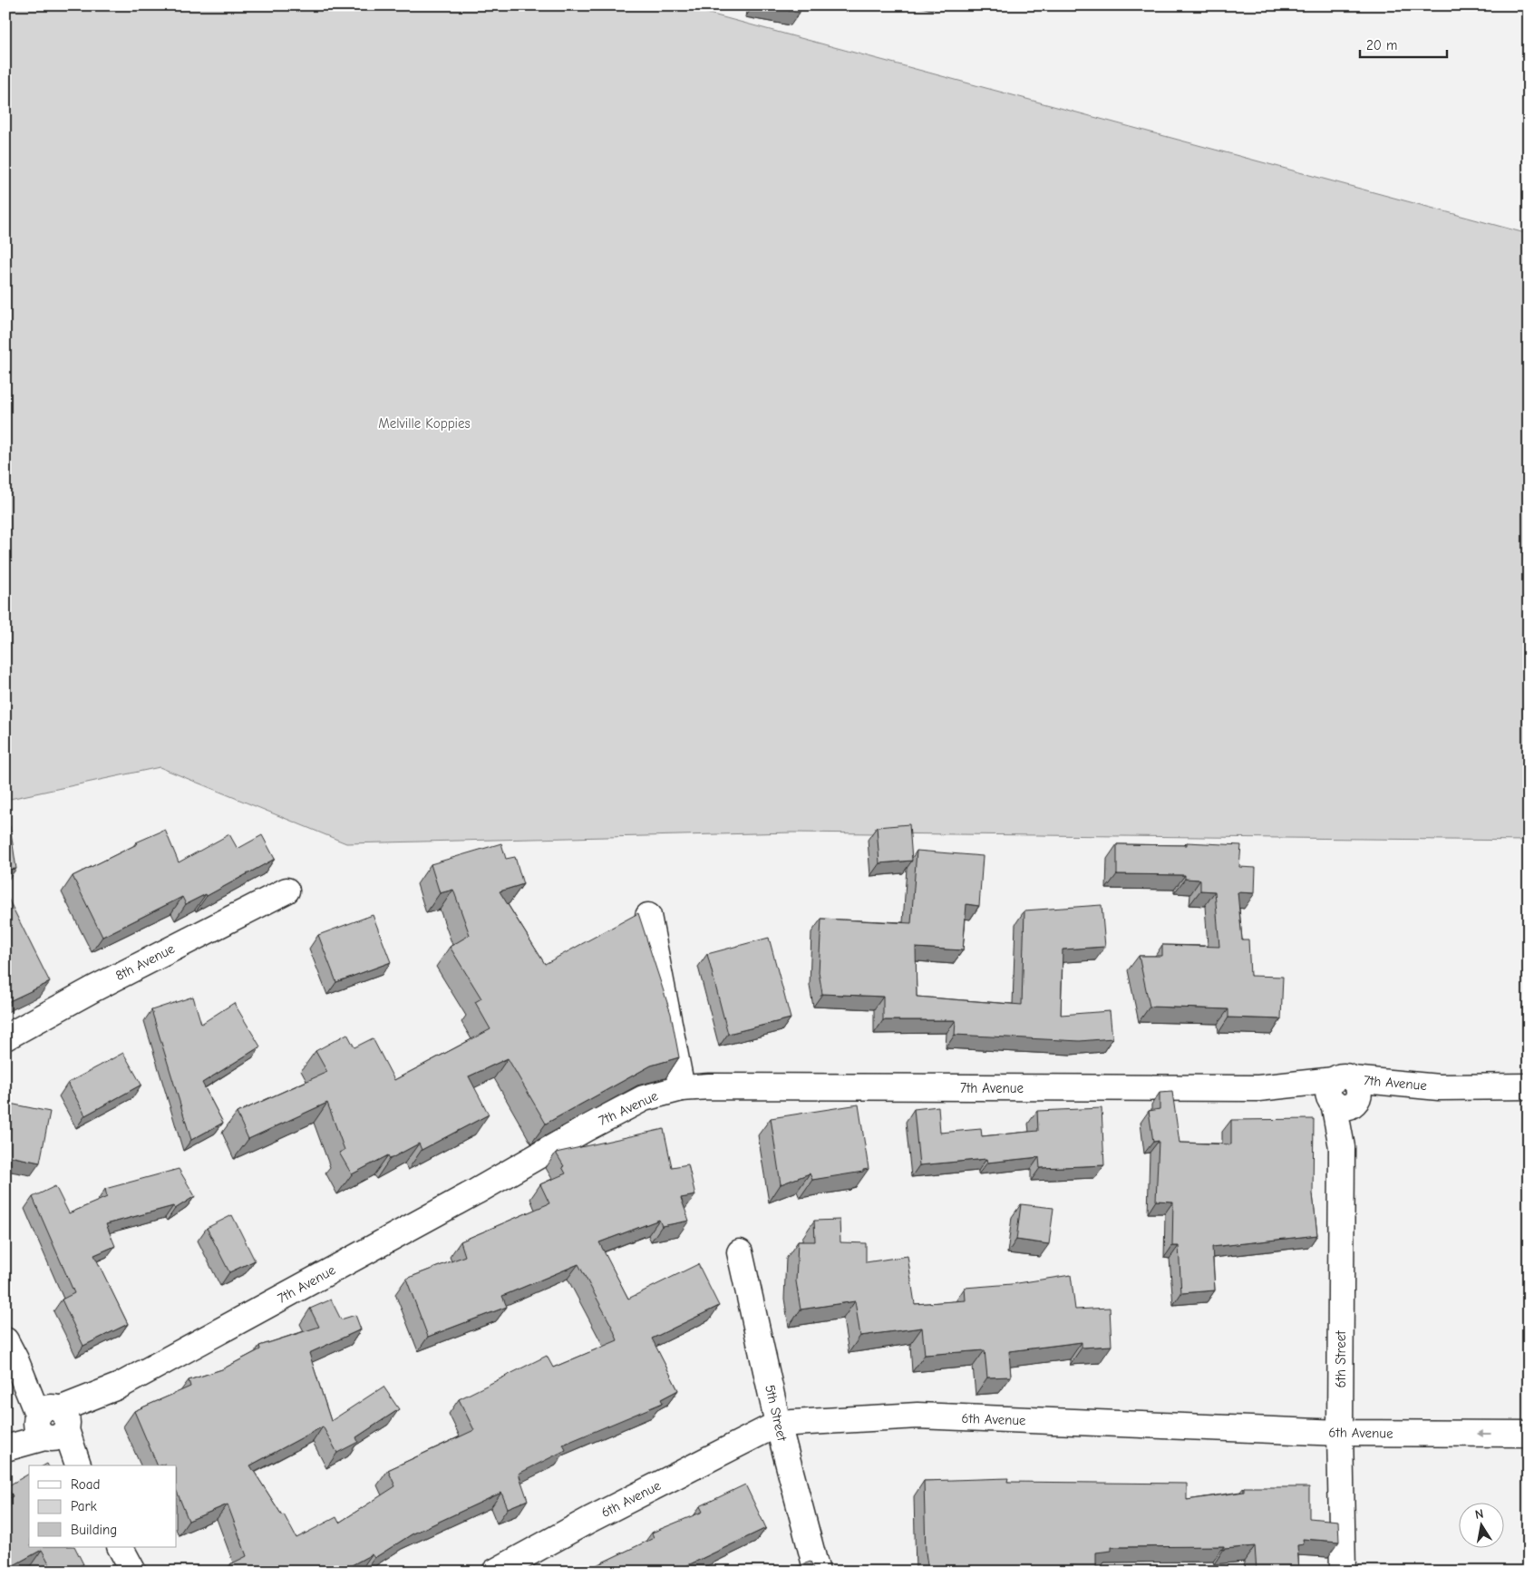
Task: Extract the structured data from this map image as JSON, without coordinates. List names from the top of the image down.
{
  "streets": {
    "street": [
      "8th Avenue",
      "7th Avenue",
      "6th Street",
      "5th Street",
      "6th Avenue"
    ]
  },
  "crossings": [
    ["7th Avenue", "6th Street"],
    ["6th Street", "6th Avenue"],
    ["5th Street", "6th Avenue"]
  ],
  "parks": ["Melville Koppies"],
  "legend": ["Road", "Park", "Building"],
  "scale_bar": "20 m",
  "north": "top"
}
